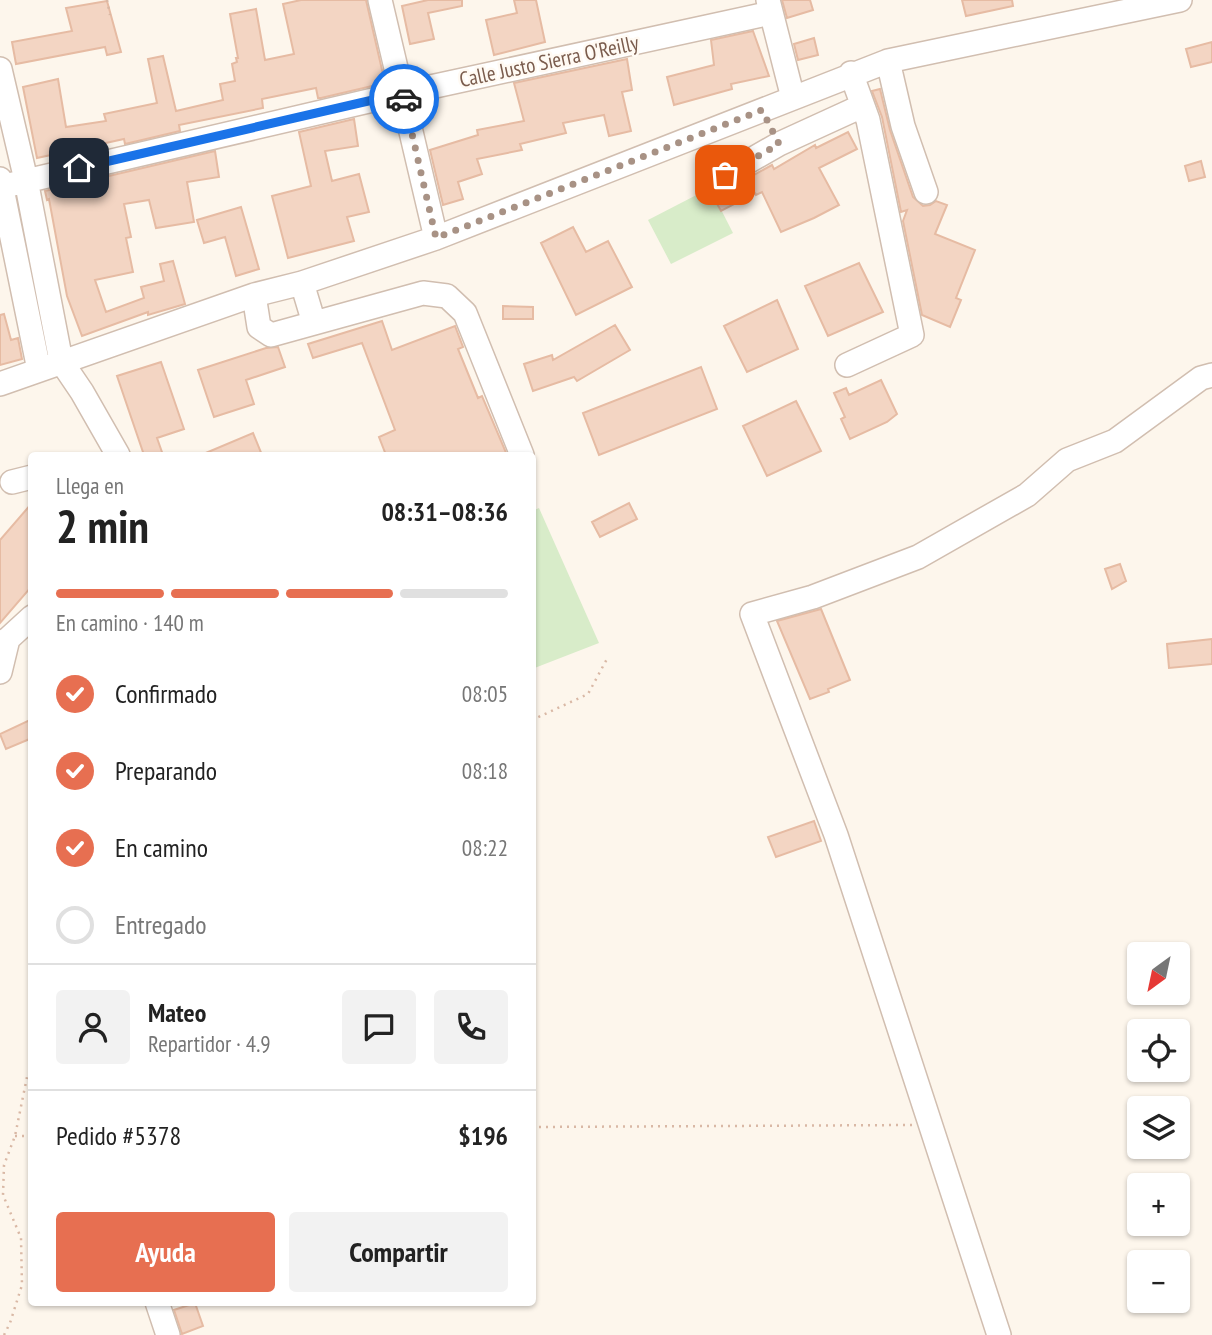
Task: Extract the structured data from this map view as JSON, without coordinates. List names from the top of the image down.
{
  "streets": {
    "street": ["Calle Justo Sierra O'Reilly"]
  },
  "north": "bottom left",
  "page": {
    "heading": ["2 min", "Llega en", "08:31–08:36"],
    "panel": [
      "Mateo",
      "Repartidor · 4.9",
      "Pedido #5378",
      "$196"
    ],
    "bar": "En camino · 140 m",
    "list": [
      ["Confirmado", "08:05"],
      ["Preparando", "08:18"],
      ["En camino", "08:22"],
      "Entregado"
    ],
    "map_buttons": ["+", "−"],
    "buttons": ["Ayuda", "Compartir"]
  }
}
